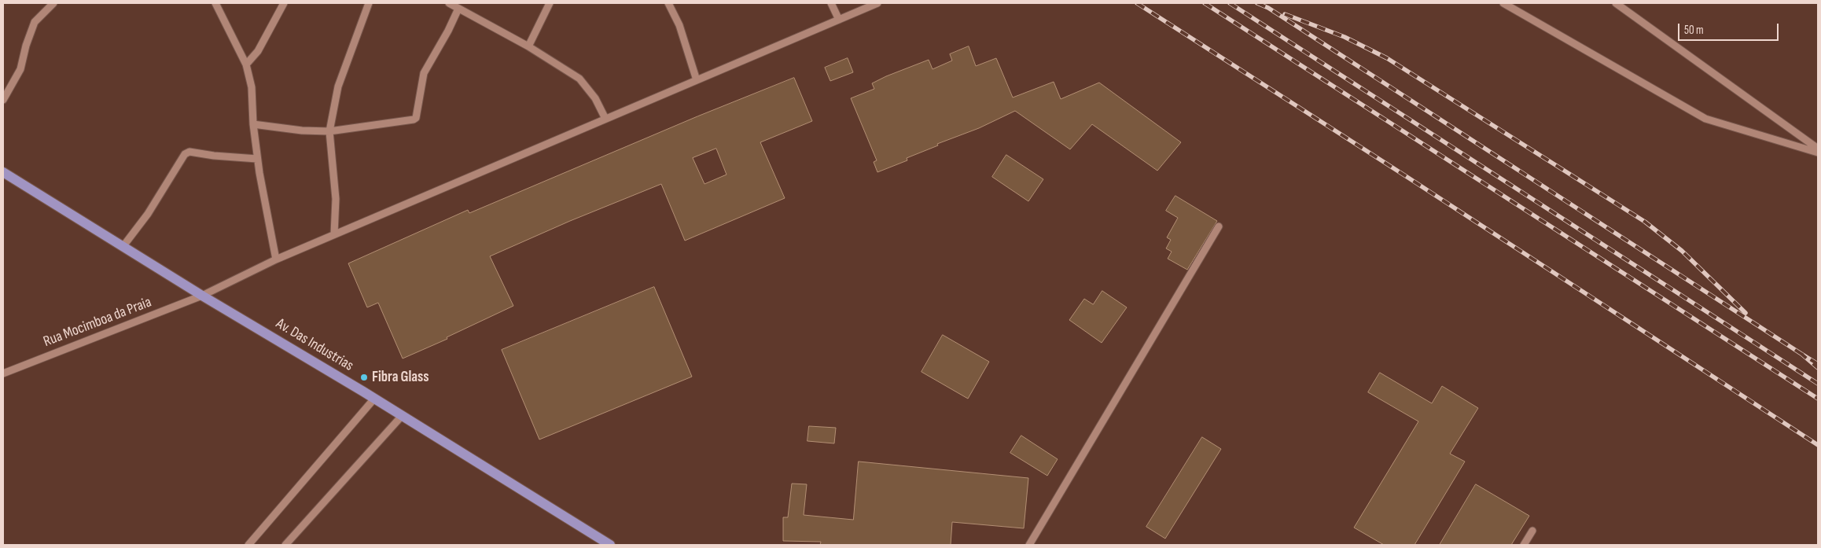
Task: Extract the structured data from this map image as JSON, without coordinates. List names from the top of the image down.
{
  "streets": {
    "main road": ["Av. Das Industrias"],
    "street": ["Rua Mocimboa da Praia"]
  },
  "crossings": [
    ["Rua Mocimboa da Praia", "Av. Das Industrias"]
  ],
  "places": ["Fibra Glass"],
  "scale_bar": "50 m"
}
